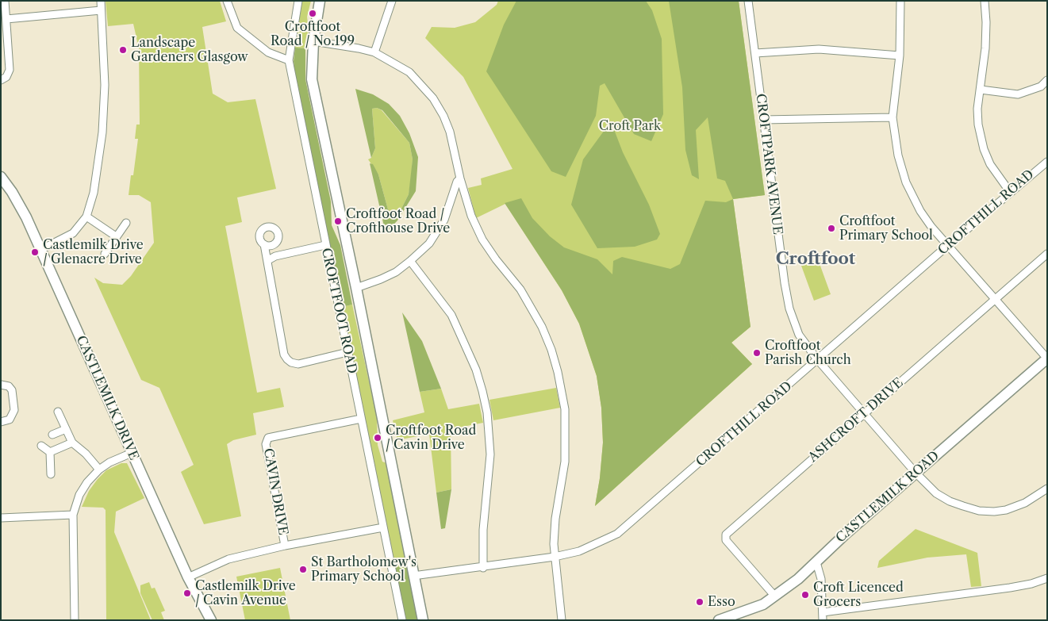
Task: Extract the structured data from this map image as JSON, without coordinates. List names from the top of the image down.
{
  "streets": {
    "street": [
      "CROFTPARK AVENUE",
      "CROFTHILL ROAD",
      "CROFTFOOT ROAD",
      "CASTLEMILK DRIVE",
      "ASHCROFT DRIVE",
      "CAVIN DRIVE",
      "CASTLEMILK ROAD"
    ]
  },
  "crossings": [
    ["CROFTPARK AVENUE", "CROFTHILL ROAD"],
    ["CROFTPARK AVENUE", "ASHCROFT DRIVE"],
    ["CROFTPARK AVENUE", "CASTLEMILK ROAD"],
    ["CROFTHILL ROAD", "CROFTFOOT ROAD"],
    ["CROFTFOOT ROAD", "CAVIN DRIVE"],
    ["ASHCROFT DRIVE", "CASTLEMILK ROAD"]
  ],
  "districts": ["Croftfoot"],
  "parks": ["Croft Park"],
  "places": [
    "Croftfoot Road / No.199",
    "Landscape Gardeners Glasgow",
    "Croftfoot Road / Crofthouse Drive",
    "Croftfoot Primary School",
    "Castlemilk Drive / Glenacre Drive",
    "Croftfoot Parish Church",
    "Croftfoot Road / Cavin Drive",
    "St Bartholomew's Primary School",
    "Castlemilk Drive / Cavin Avenue",
    "Croft Licenced Grocers",
    "Esso"
  ]
}
